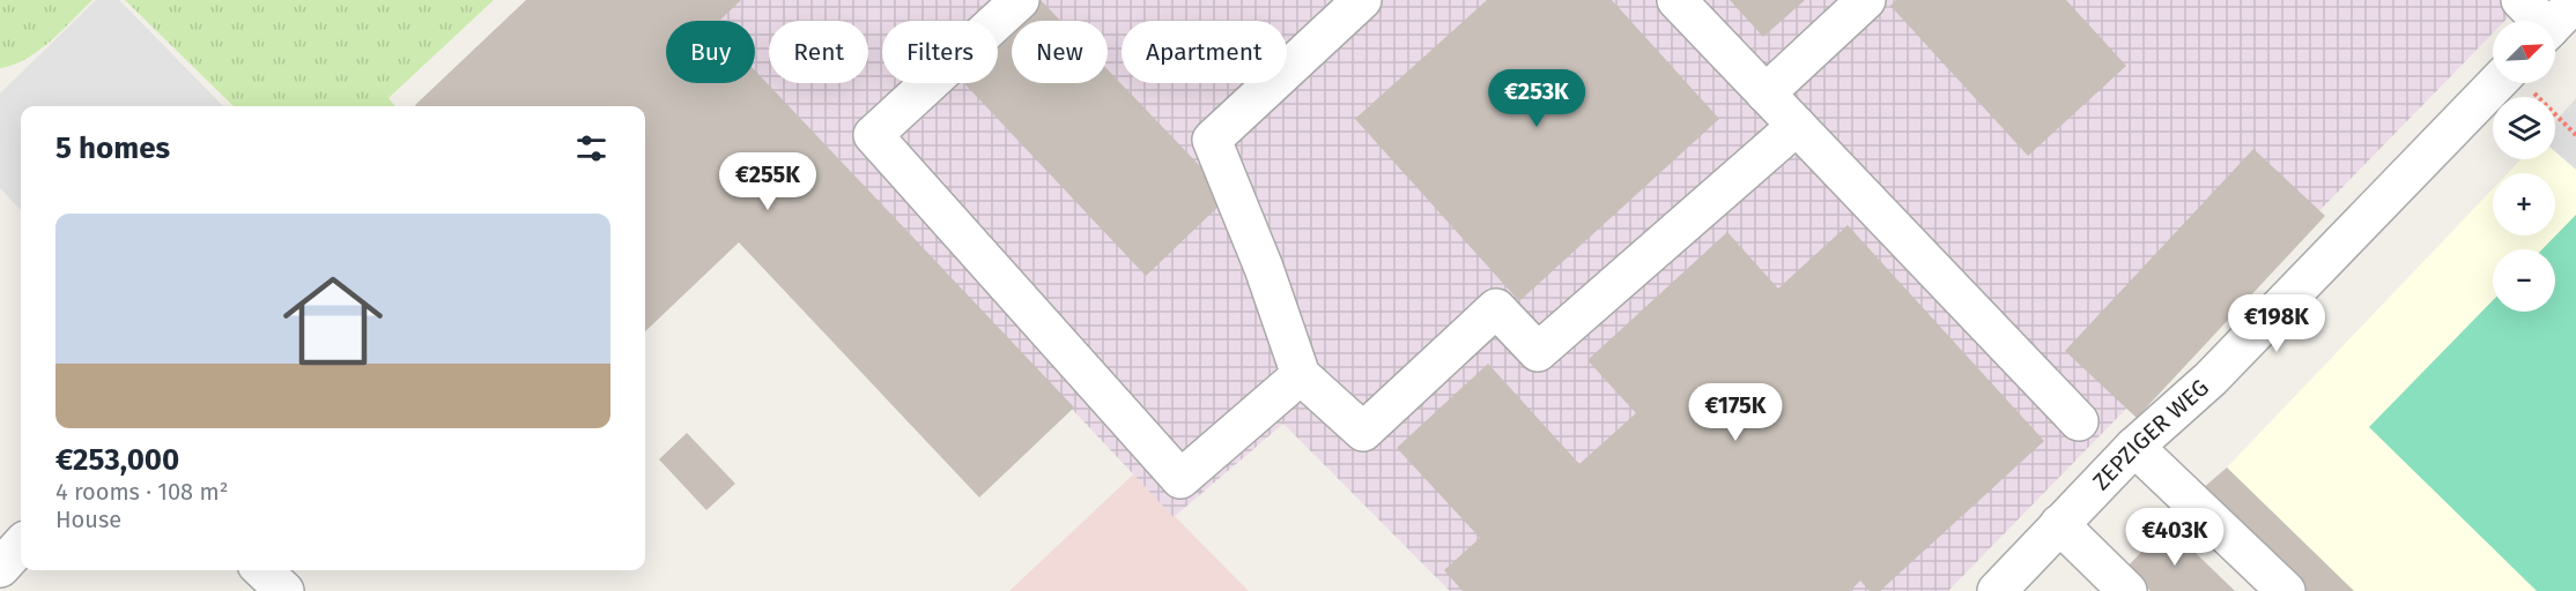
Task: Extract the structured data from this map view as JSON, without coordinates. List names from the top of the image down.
{
  "streets": {
    "street": ["ZEPZIGER WEG"]
  },
  "north": "top right",
  "page": {
    "map_buttons": ["+", "−"],
    "chip": [
      "Buy",
      "Rent",
      "Filters",
      "New",
      "Apartment"
    ],
    "price": [
      "€253K",
      "€255K",
      "€198K",
      "€175K",
      "€403K"
    ],
    "heading": "5 homes",
    "list": [
      {
        "name": "€253,000",
        "note": "4 rooms · 108 m² · House"
      }
    ]
  }
}
